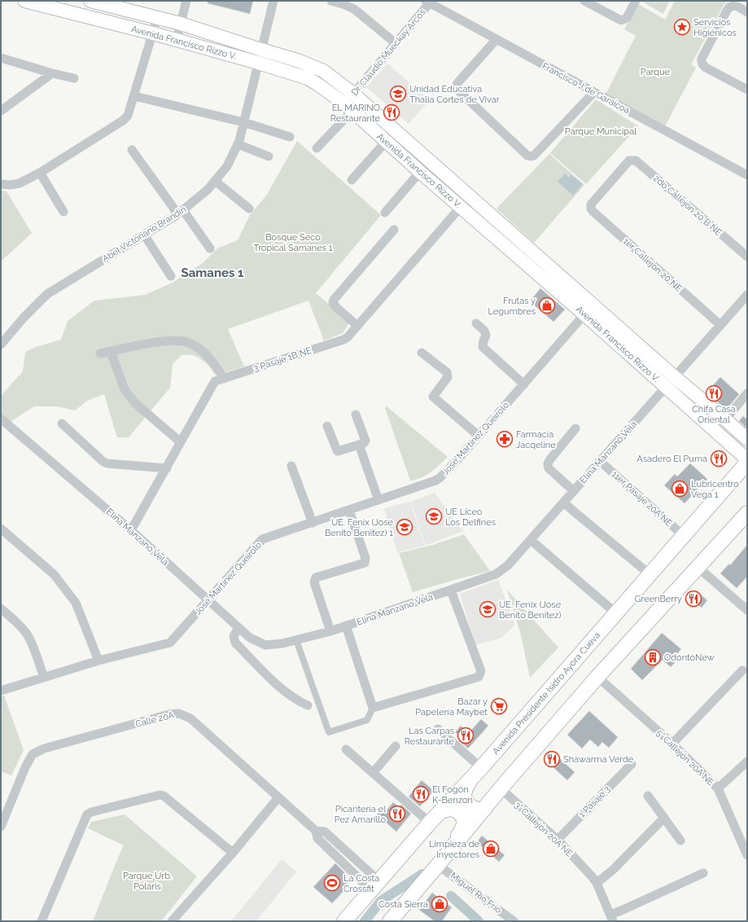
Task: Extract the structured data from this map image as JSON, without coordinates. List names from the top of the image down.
{
  "streets": {
    "main road": ["Avenida Francisco Rizzo V.", "Avenida Presidente Isidro Ayora Cueva"],
    "street": [
      "Dr. Claudio Mueckay Arcos",
      "Francisco J de Garaicoa",
      "2do Callejon 20 B NE",
      "Abel Victoriano Brandin",
      "1er Callejon 20 NE",
      "3 Pasaje 1B NE",
      "José Martínez Queirolo",
      "Elina Manzano Vela",
      "11er Pasaje 20A NE",
      "Calle 20A",
      "5° Callejón 20A NE",
      "1 Pasaje 3",
      "3° Callejón 20A NE",
      "Miguel Río Frío"
    ]
  },
  "crossings": [
    ["Avenida Francisco Rizzo V.", "Dr. Claudio Mueckay Arcos"],
    ["Avenida Francisco Rizzo V.", "Abel Victoriano Brandin"],
    ["Avenida Francisco Rizzo V.", "3 Pasaje 1B NE"],
    ["Avenida Francisco Rizzo V.", "José Martínez Queirolo"],
    ["Avenida Francisco Rizzo V.", "Elina Manzano Vela"],
    ["Dr. Claudio Mueckay Arcos", "Francisco J de Garaicoa"],
    ["2do Callejon 20 B NE", "1er Callejon 20 NE"],
    ["1er Callejon 20 NE", "Elina Manzano Vela"],
    ["3 Pasaje 1B NE", "Elina Manzano Vela"],
    ["José Martínez Queirolo", "Elina Manzano Vela"],
    ["Elina Manzano Vela", "11er Pasaje 20A NE"],
    ["11er Pasaje 20A NE", "Avenida Presidente Isidro Ayora Cueva"],
    ["Avenida Presidente Isidro Ayora Cueva", "Calle 20A"],
    ["1 Pasaje 3", "3° Callejón 20A NE"]
  ],
  "districts": ["Samanes 1"],
  "parks": [
    "Parque",
    "Parque Municipal",
    "Bosque Seco Tropical Samanes 1",
    "Parque Urb. Polaris"
  ],
  "places": {
    "place": ["Servicios Higiénicos"],
    "school or university": [
      "Unidad Educativa Thalia Cortes de Vivar",
      "UE Liceo Los Delfines",
      "UE. Fenix (Jose Benito Benitez) 1",
      "UE. Fenix (Jose Benito Benitez)"
    ],
    "restaurant": [
      "EL MARINO Restaurante",
      "Chifa Casa Oriental",
      "Asadero El Puma",
      "GreenBerry",
      "Las Carpas Restaurante",
      "Shawarma Verde",
      "El Fogón K-Benzon",
      "Picantería el Pez Amarillo"
    ],
    "shop": [
      "Frutas y Legumbres",
      "Lubricentro Vega 1",
      "Limpieza de Inyectores",
      "Costa Sierra"
    ],
    "pharmacy": ["Farmacia Jacqeline"],
    "building": ["OdontoNew"],
    "supermarket": ["Bazar y Papelería Maybet"],
    "sports": ["La Costa Crossfit"]
  }
}
